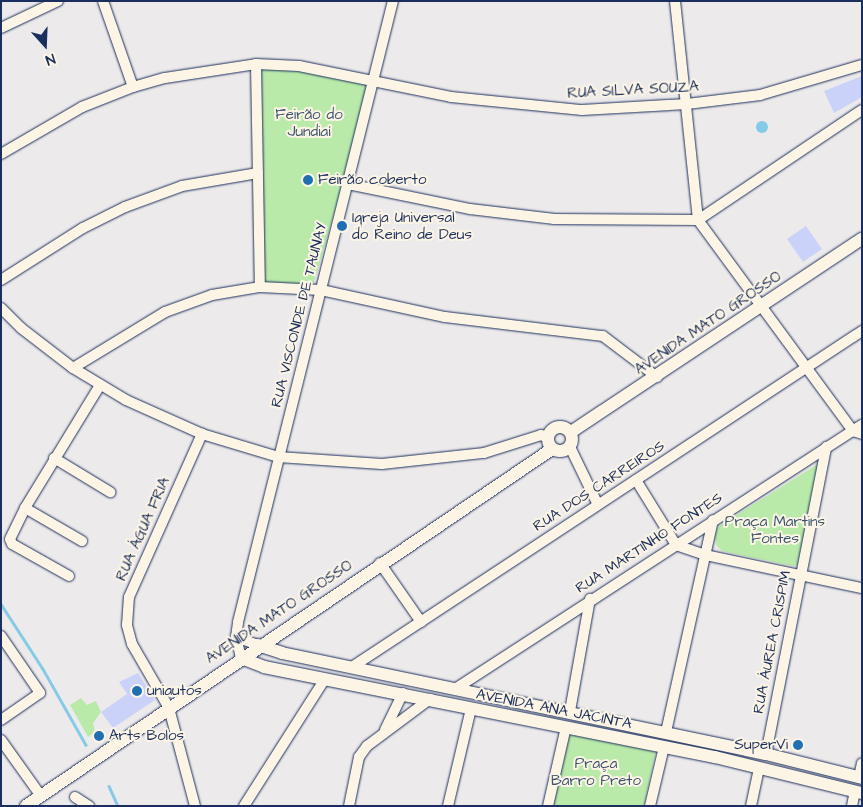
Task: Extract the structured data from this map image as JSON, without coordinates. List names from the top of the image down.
{
  "streets": {
    "main road": ["AVENIDA MATO GROSSO", "AVENIDA ANA JACINTA"],
    "street": [
      "RUA SILVA SOUZA",
      "RUA VISCONDE DE TAUNAY",
      "RUA DOS CARREIROS",
      "RUA ÁGUA FRIA",
      "RUA MARTINHO FONTES",
      "RUA ÁUREA CRISPIM"
    ]
  },
  "crossings": [
    ["RUA SILVA SOUZA", "RUA VISCONDE DE TAUNAY"],
    ["RUA VISCONDE DE TAUNAY", "AVENIDA MATO GROSSO"],
    ["RUA VISCONDE DE TAUNAY", "AVENIDA ANA JACINTA"],
    ["AVENIDA MATO GROSSO", "RUA ÁGUA FRIA"],
    ["AVENIDA MATO GROSSO", "AVENIDA ANA JACINTA"],
    ["RUA DOS CARREIROS", "AVENIDA ANA JACINTA"],
    ["RUA MARTINHO FONTES", "RUA ÁUREA CRISPIM"],
    ["RUA MARTINHO FONTES", "AVENIDA ANA JACINTA"],
    ["RUA ÁUREA CRISPIM", "AVENIDA ANA JACINTA"]
  ],
  "parks": ["Feirão do Jundiaí", "Praça Martins Fontes", "Praça Barro Preto"],
  "places": [
    "Feirão coberto",
    "Igreja Universal do Reino de Deus",
    "uniautos",
    "Arts Bolos",
    "SuperVi"
  ],
  "north": "bottom"
}
